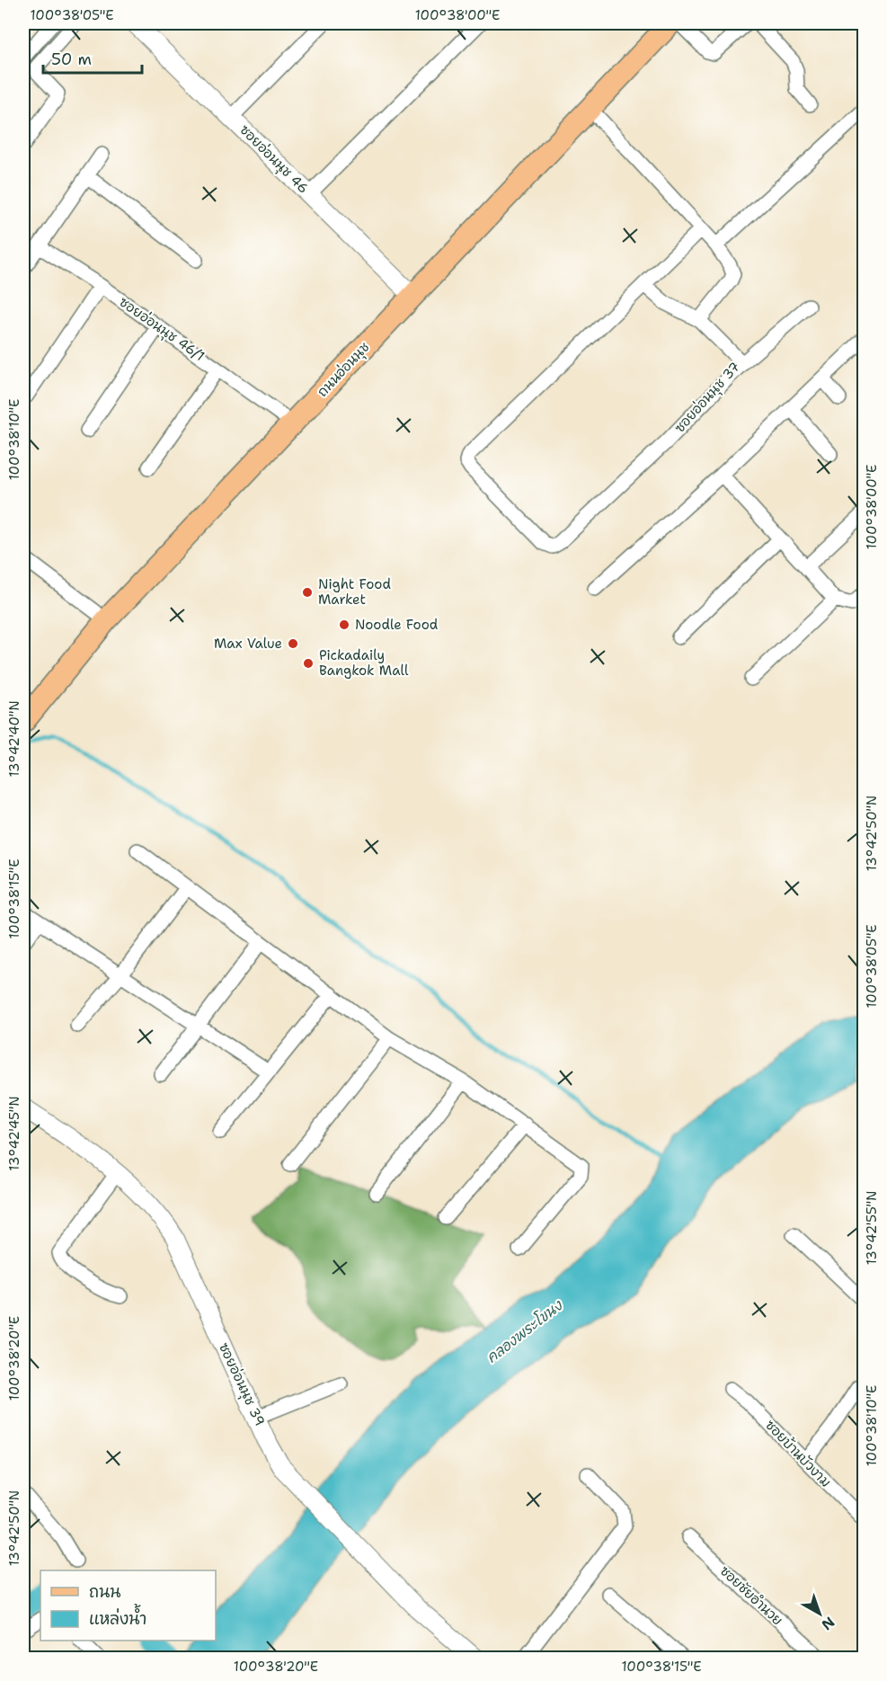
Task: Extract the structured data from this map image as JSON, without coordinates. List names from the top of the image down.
{
  "streets": {
    "main road": ["ถนนอ่อนนุช"],
    "street": [
      "ซอยอ่อนนุช 46",
      "ซอยอ่อนนุช 46/1",
      "ซอยอ่อนนุช 37",
      "ซอยอ่อนนุช 39",
      "ซอยบ้านบัวงาม",
      "ซอยชัยอำนวย"
    ]
  },
  "crossings": [
    ["ซอยอ่อนนุช 46", "ถนนอ่อนนุช"],
    ["ซอยอ่อนนุช 46/1", "ถนนอ่อนนุช"]
  ],
  "water": ["คลองพระโขนง"],
  "places": [
    "Night Food Market",
    "Noodle Food",
    "Max Value",
    "Pickadaily Bangkok Mall"
  ],
  "legend": ["ถนน", "แหล่งน้ำ"],
  "scale_bar": "50 m",
  "north": "bottom right",
  "coordinates": [
    "100°38'05\"E",
    "100°38'00\"E",
    "100°38'10\"E",
    "13°42'40\"N",
    "13°42'50\"N",
    "100°38'15\"E",
    "13°42'45\"N",
    "13°42'55\"N",
    "100°38'20\"E"
  ]
}
